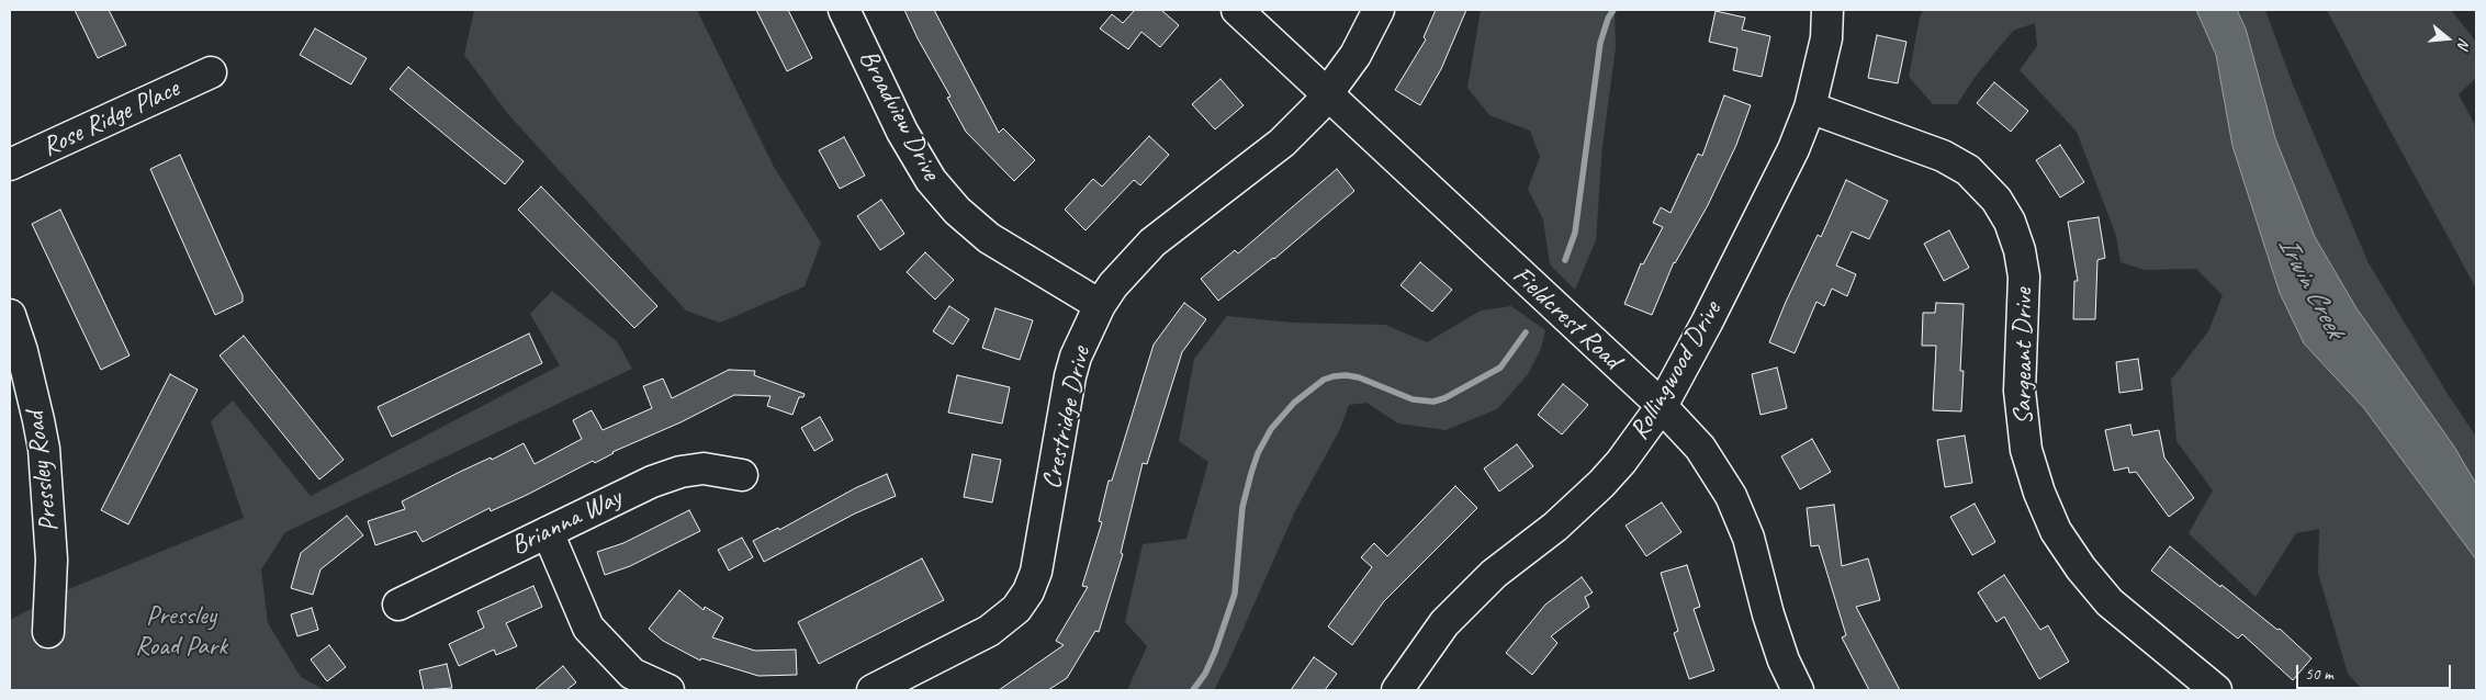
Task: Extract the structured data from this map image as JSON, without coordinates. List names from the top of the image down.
{
  "streets": {
    "street": [
      "Broadview Drive",
      "Rose Ridge Place",
      "Fieldcrest Road",
      "Sargeant Drive",
      "Rollingwood Drive",
      "Crestridge Drive",
      "Pressley Road",
      "Brianna Way"
    ]
  },
  "crossings": [
    ["Broadview Drive", "Crestridge Drive"],
    ["Fieldcrest Road", "Rollingwood Drive"],
    ["Fieldcrest Road", "Crestridge Drive"],
    ["Sargeant Drive", "Rollingwood Drive"]
  ],
  "water": ["Irwin Creek"],
  "parks": ["Pressley Road Park"],
  "scale_bar": "50 m",
  "north": "right"
}
